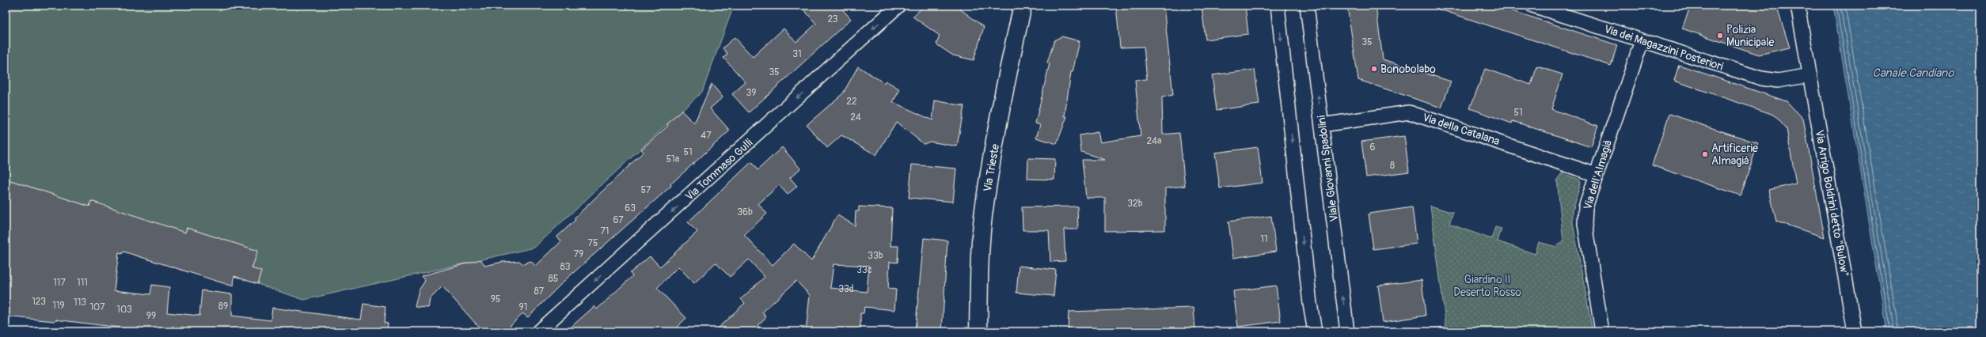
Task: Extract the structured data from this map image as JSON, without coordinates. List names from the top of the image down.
{
  "streets": {
    "street": [
      "Via dei Magazzini Posteriori",
      "Via della Catalana",
      "Via Trieste",
      "Viale Giovanni Spadolini",
      "Via Tommaso Gulli",
      "Via dell'Almagià",
      "Via Arrigo Boldrini detto \"Bulow\""
    ]
  },
  "crossings": [
    ["Via dei Magazzini Posteriori", "Via dell'Almagià"],
    ["Via dei Magazzini Posteriori", "Via Arrigo Boldrini detto \"Bulow\""],
    ["Via della Catalana", "Viale Giovanni Spadolini"],
    ["Via della Catalana", "Via dell'Almagià"]
  ],
  "one_way": ["Via Tommaso Gulli"],
  "water": ["Canale Candiano"],
  "parks": ["Giardino Il Deserto Rosso"],
  "places": ["Polizia Municipale", "Bonobolabo", "Artificerie Almagià"],
  "house_numbers": [
    "23",
    "35",
    "31",
    "35",
    "39",
    "22",
    "51",
    "24",
    "47",
    "24a",
    "6",
    "51",
    "51a",
    "8",
    "57",
    "32b",
    "63",
    "36b",
    "67",
    "71",
    "11",
    "75",
    "79",
    "33b",
    "83",
    "33c",
    "85",
    "117",
    "111",
    "33d",
    "87",
    "95",
    "123",
    "113",
    "119",
    "89",
    "107",
    "91",
    "103",
    "99"
  ]
}
